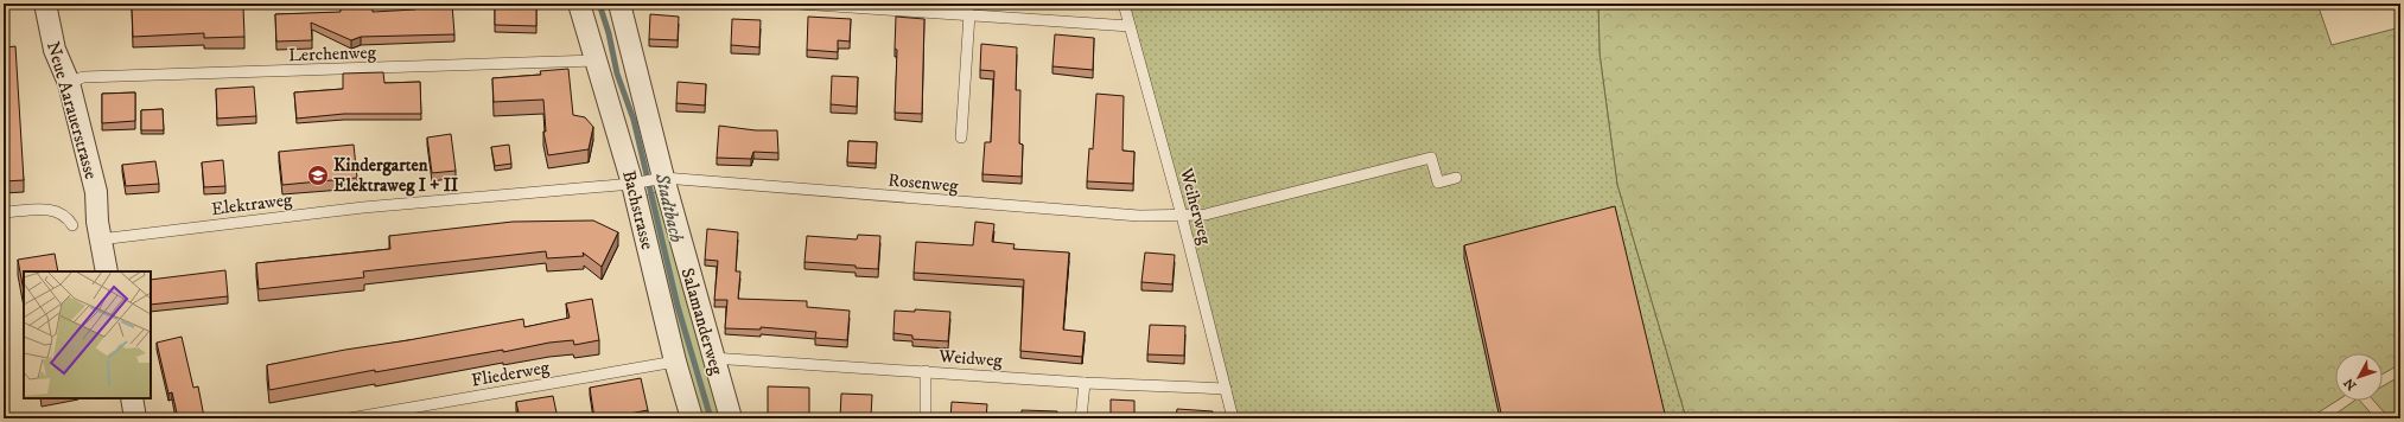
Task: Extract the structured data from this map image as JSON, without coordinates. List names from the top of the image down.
{
  "streets": {
    "street": ["Neue Aarauerstrasse", "Bachstrasse", "Salamanderweg"],
    "lane": [
      "Lerchenweg",
      "Rosenweg",
      "Elektraweg",
      "Weiherweg",
      "Weidweg",
      "Fliederweg"
    ]
  },
  "crossings": [
    ["Lerchenweg", "Neue Aarauerstrasse"],
    ["Lerchenweg", "Bachstrasse"],
    ["Neue Aarauerstrasse", "Elektraweg"],
    ["Rosenweg", "Elektraweg"],
    ["Rosenweg", "Weiherweg"],
    ["Rosenweg", "Salamanderweg"],
    ["Elektraweg", "Bachstrasse"],
    ["Elektraweg", "Salamanderweg"],
    ["Weiherweg", "Weidweg"],
    ["Bachstrasse", "Fliederweg"],
    ["Salamanderweg", "Weidweg"]
  ],
  "water": ["Stadtbach"],
  "places": {
    "school or university": ["Kindergarten Elektraweg I + II"]
  },
  "north": "bottom left"
}
